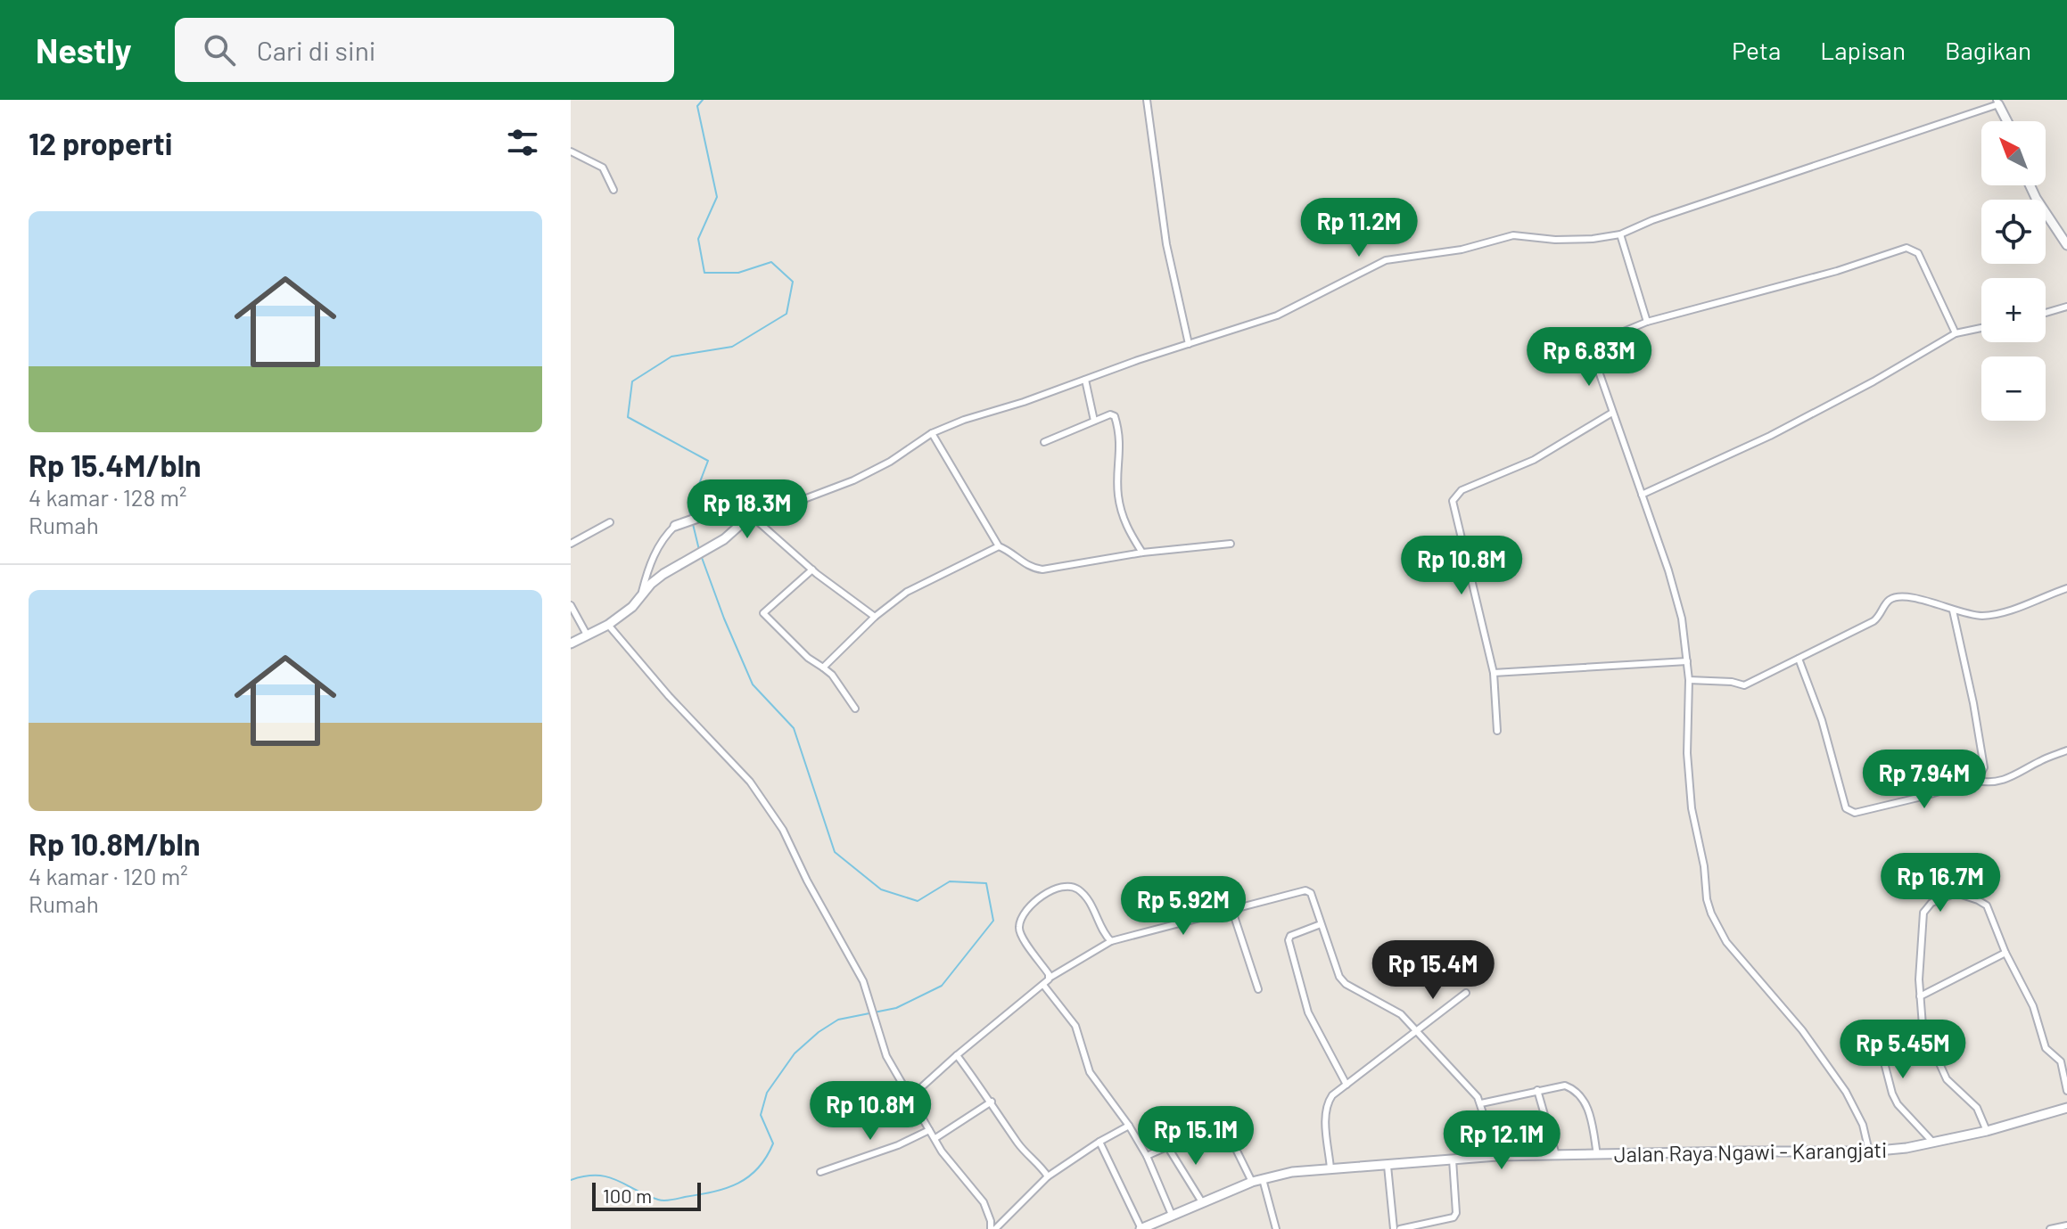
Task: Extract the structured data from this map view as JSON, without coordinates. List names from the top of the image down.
{
  "streets": {
    "street": ["Jalan Raya Ngawi - Karangjati"]
  },
  "scale_bar": "100 m",
  "north": "top left",
  "page": {
    "header": "Nestly",
    "search": "Cari di sini",
    "nav": ["Peta", "Lapisan", "Bagikan"],
    "heading": "12 properti",
    "map_buttons": ["+", "−"],
    "list": [
      {
        "name": "Rp 15.4M/bln",
        "note": "4 kamar · 128 m² · Rumah"
      },
      {
        "name": "Rp 10.8M/bln",
        "note": "4 kamar · 120 m² · Rumah"
      }
    ],
    "price": [
      "Rp 11.2M",
      "Rp 6.83M",
      "Rp 18.3M",
      "Rp 10.8M",
      "Rp 7.94M",
      "Rp 16.7M",
      "Rp 5.92M",
      "Rp 15.4M",
      "Rp 5.45M",
      "Rp 10.8M",
      "Rp 15.1M",
      "Rp 12.1M"
    ],
    "scale": "100 m"
  }
}
